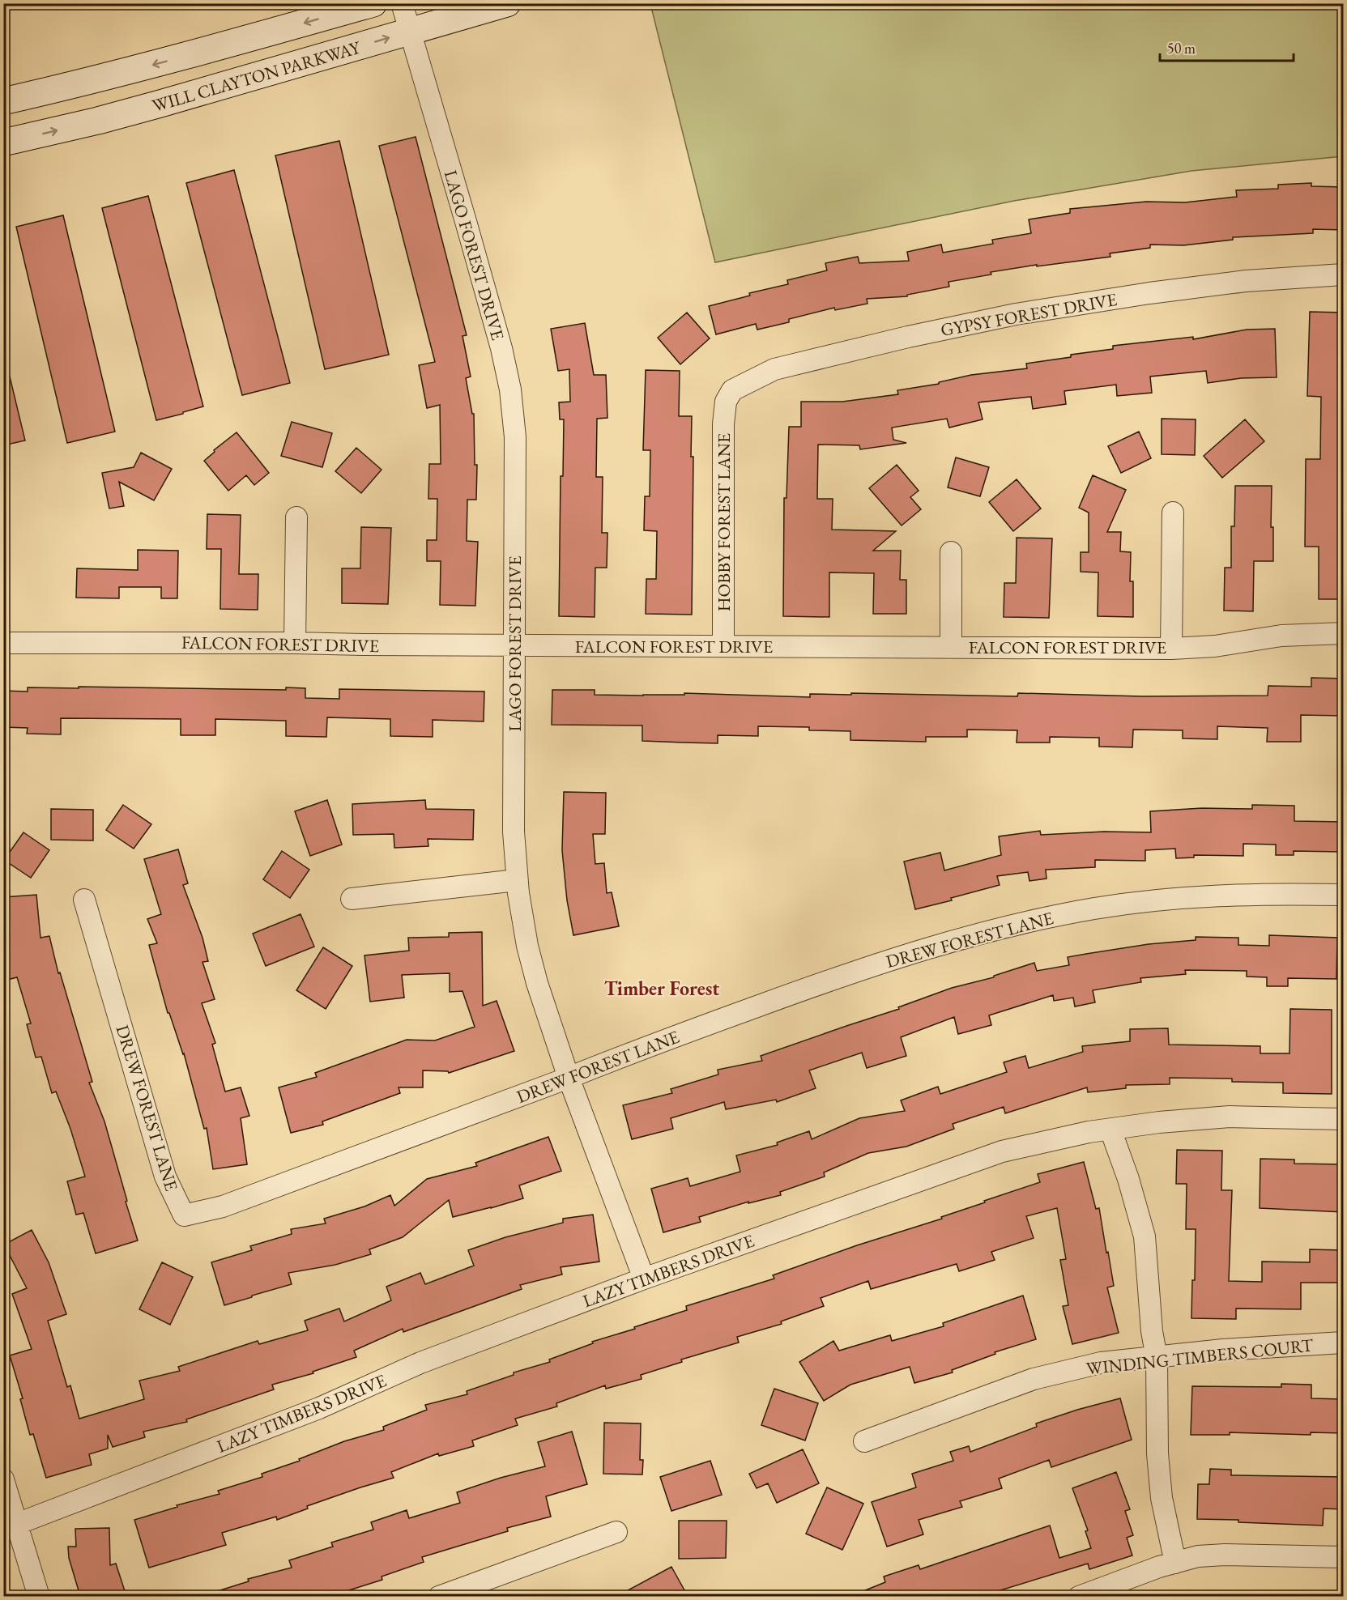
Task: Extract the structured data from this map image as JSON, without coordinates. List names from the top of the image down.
{
  "streets": {
    "main road": ["WILL CLAYTON PARKWAY"],
    "street": [
      "LAGO FOREST DRIVE",
      "GYPSY FOREST DRIVE",
      "HOBBY FOREST LANE",
      "FALCON FOREST DRIVE",
      "DREW FOREST LANE",
      "LAZY TIMBERS DRIVE",
      "WINDING TIMBERS COURT"
    ]
  },
  "crossings": [
    ["WILL CLAYTON PARKWAY", "LAGO FOREST DRIVE"],
    ["LAGO FOREST DRIVE", "FALCON FOREST DRIVE"],
    ["LAGO FOREST DRIVE", "DREW FOREST LANE"],
    ["LAGO FOREST DRIVE", "LAZY TIMBERS DRIVE"],
    ["GYPSY FOREST DRIVE", "HOBBY FOREST LANE"],
    ["HOBBY FOREST LANE", "FALCON FOREST DRIVE"]
  ],
  "districts": ["Timber Forest"],
  "scale_bar": "50 m"
}
